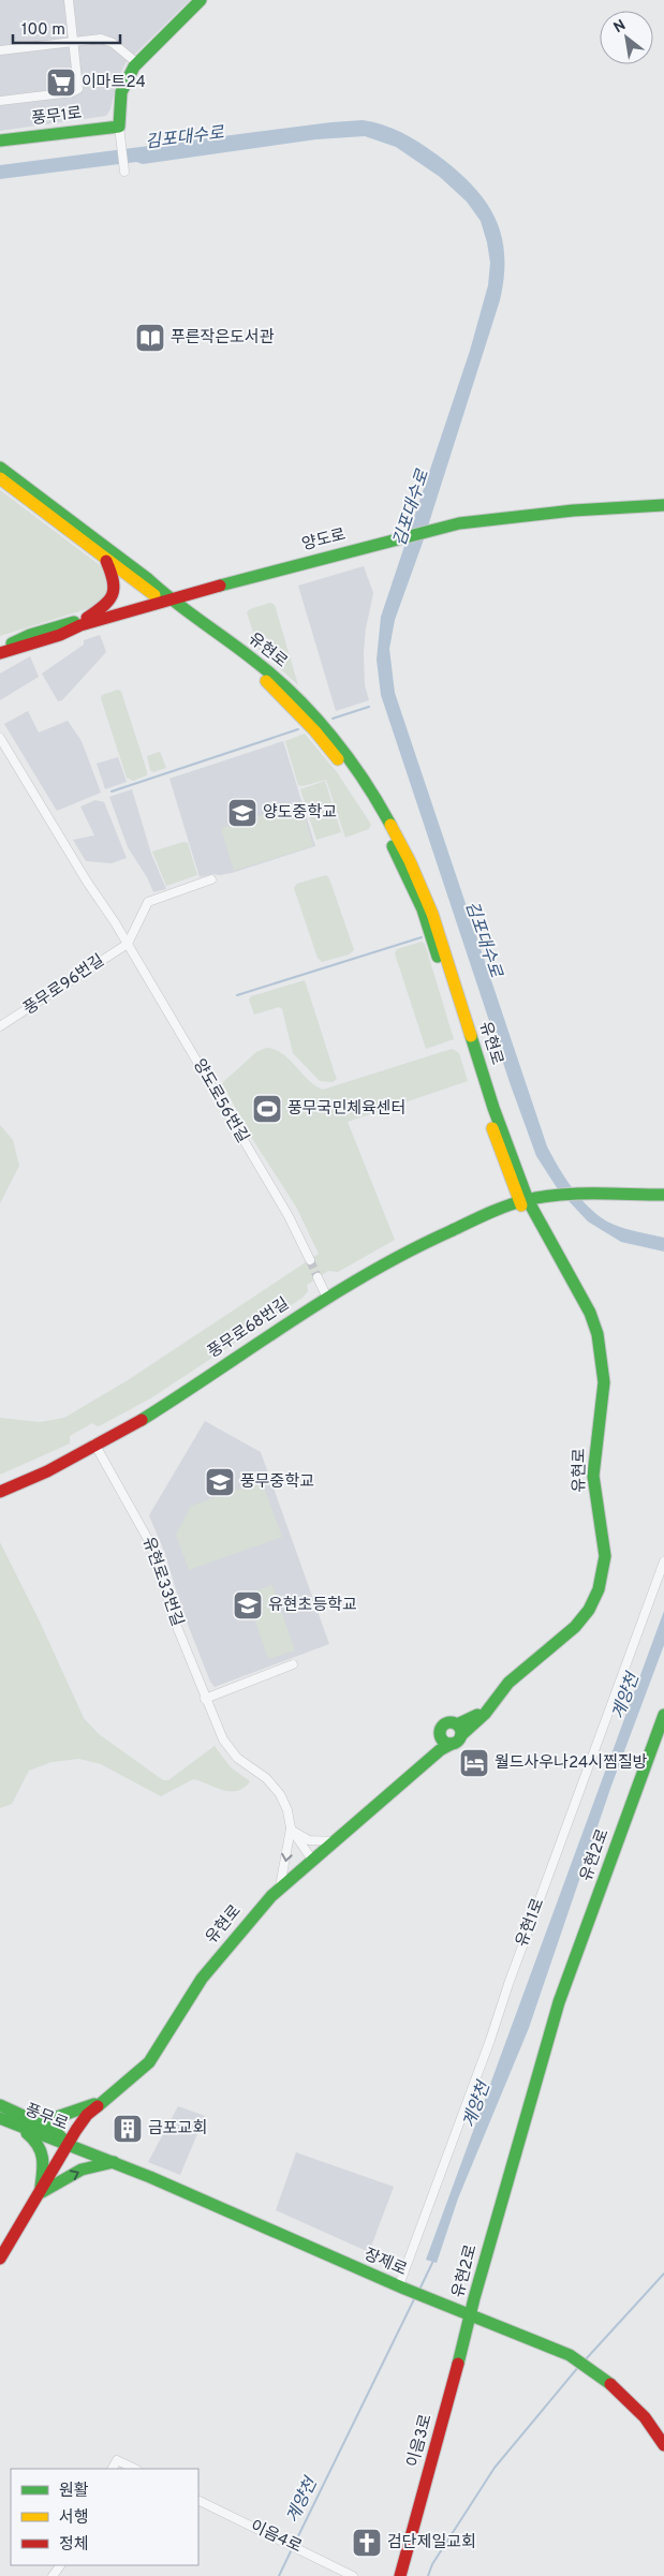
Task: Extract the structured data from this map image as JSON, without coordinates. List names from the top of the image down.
{
  "streets": {
    "street": [
      "풍무1로",
      "양도로",
      "유현로",
      "풍무로96번길",
      "양도로56번길",
      "풍무로68번길",
      "유현로33번길",
      "유현2로",
      "유현1로",
      "풍무로",
      "장제로",
      "이음3로",
      "이음4로"
    ]
  },
  "crossings": [
    ["양도로", "유현로"],
    ["유현로", "풍무로68번길"],
    ["유현로", "유현로33번길"],
    ["유현로", "풍무로"],
    ["유현로", "장제로"],
    ["풍무로96번길", "양도로56번길"],
    ["풍무로68번길", "유현로33번길"],
    ["유현2로", "장제로"],
    ["유현2로", "이음3로"],
    ["유현1로", "장제로"],
    ["풍무로", "장제로"],
    ["장제로", "이음3로"]
  ],
  "water": ["김포대수로", "계양천"],
  "places": {
    "supermarket": ["이마트24"],
    "library": ["푸른작은도서관"],
    "school or university": ["양도중학교", "풍무중학교", "유현초등학교"],
    "sports": ["풍무국민체육센터"],
    "hotel": ["월드사우나24시찜질방"],
    "building": ["금포교회"],
    "church": ["검단제일교회"]
  },
  "legend": ["원활", "서행", "정체"],
  "scale_bar": "100 m",
  "north": "top left"
}
